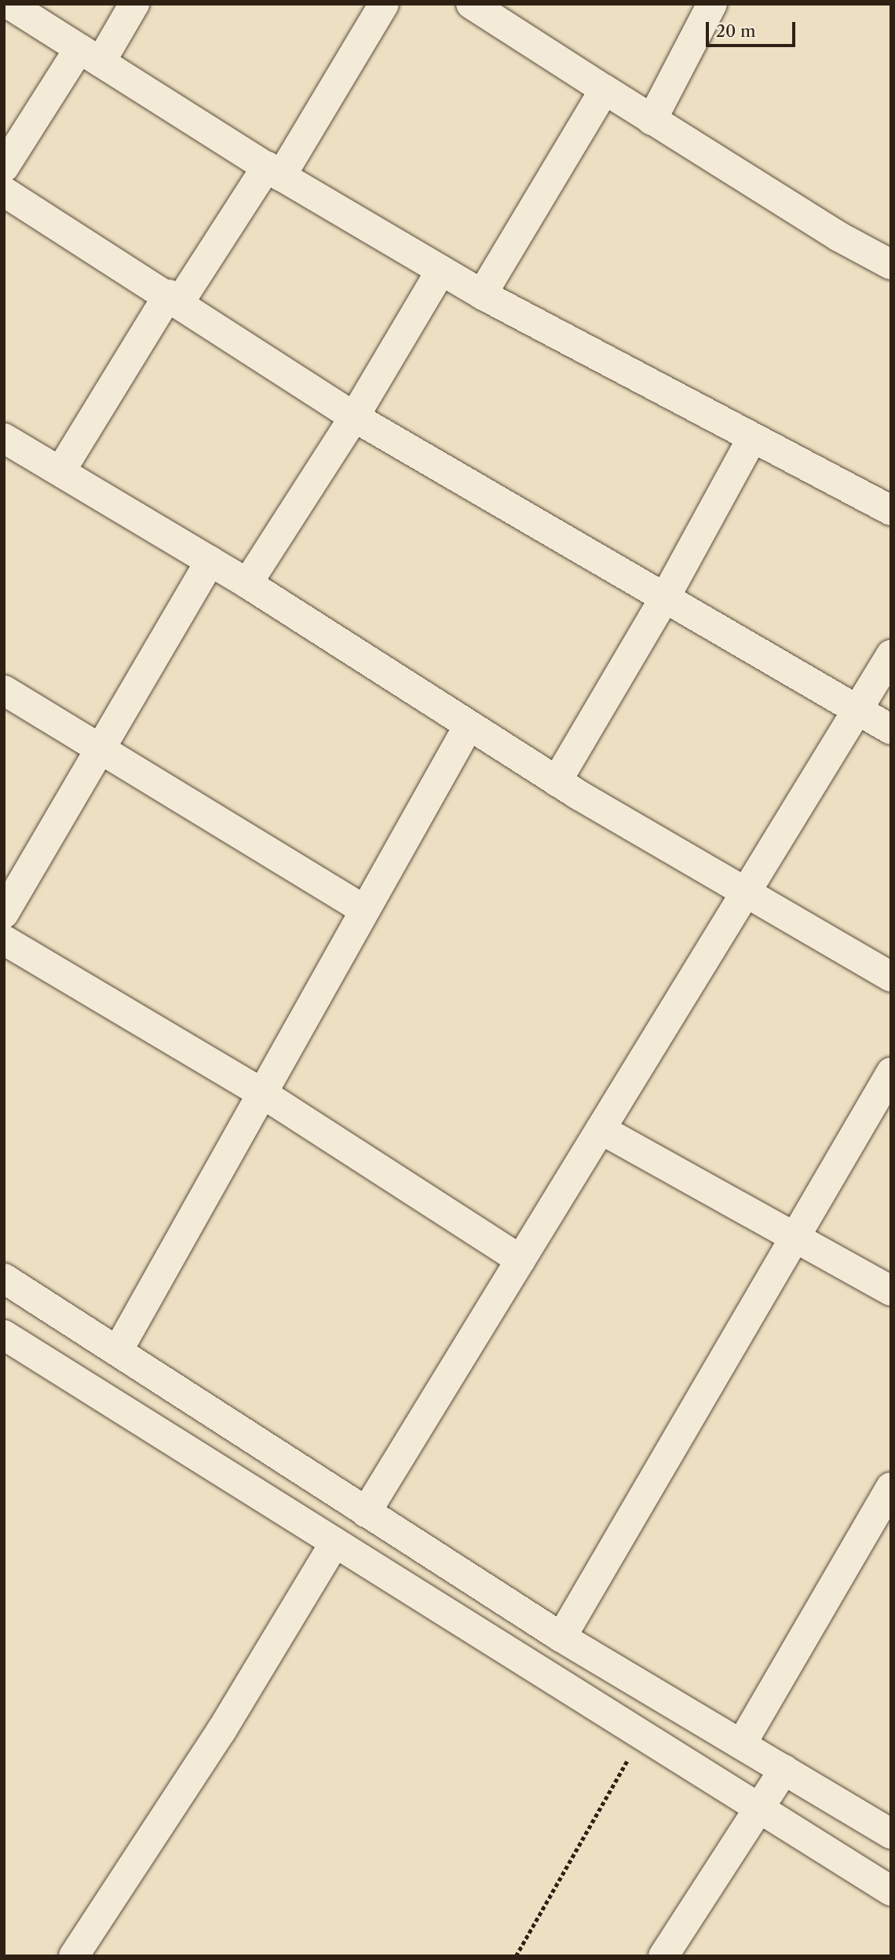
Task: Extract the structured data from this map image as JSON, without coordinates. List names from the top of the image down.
{
  "scale_bar": "20 m"
}
